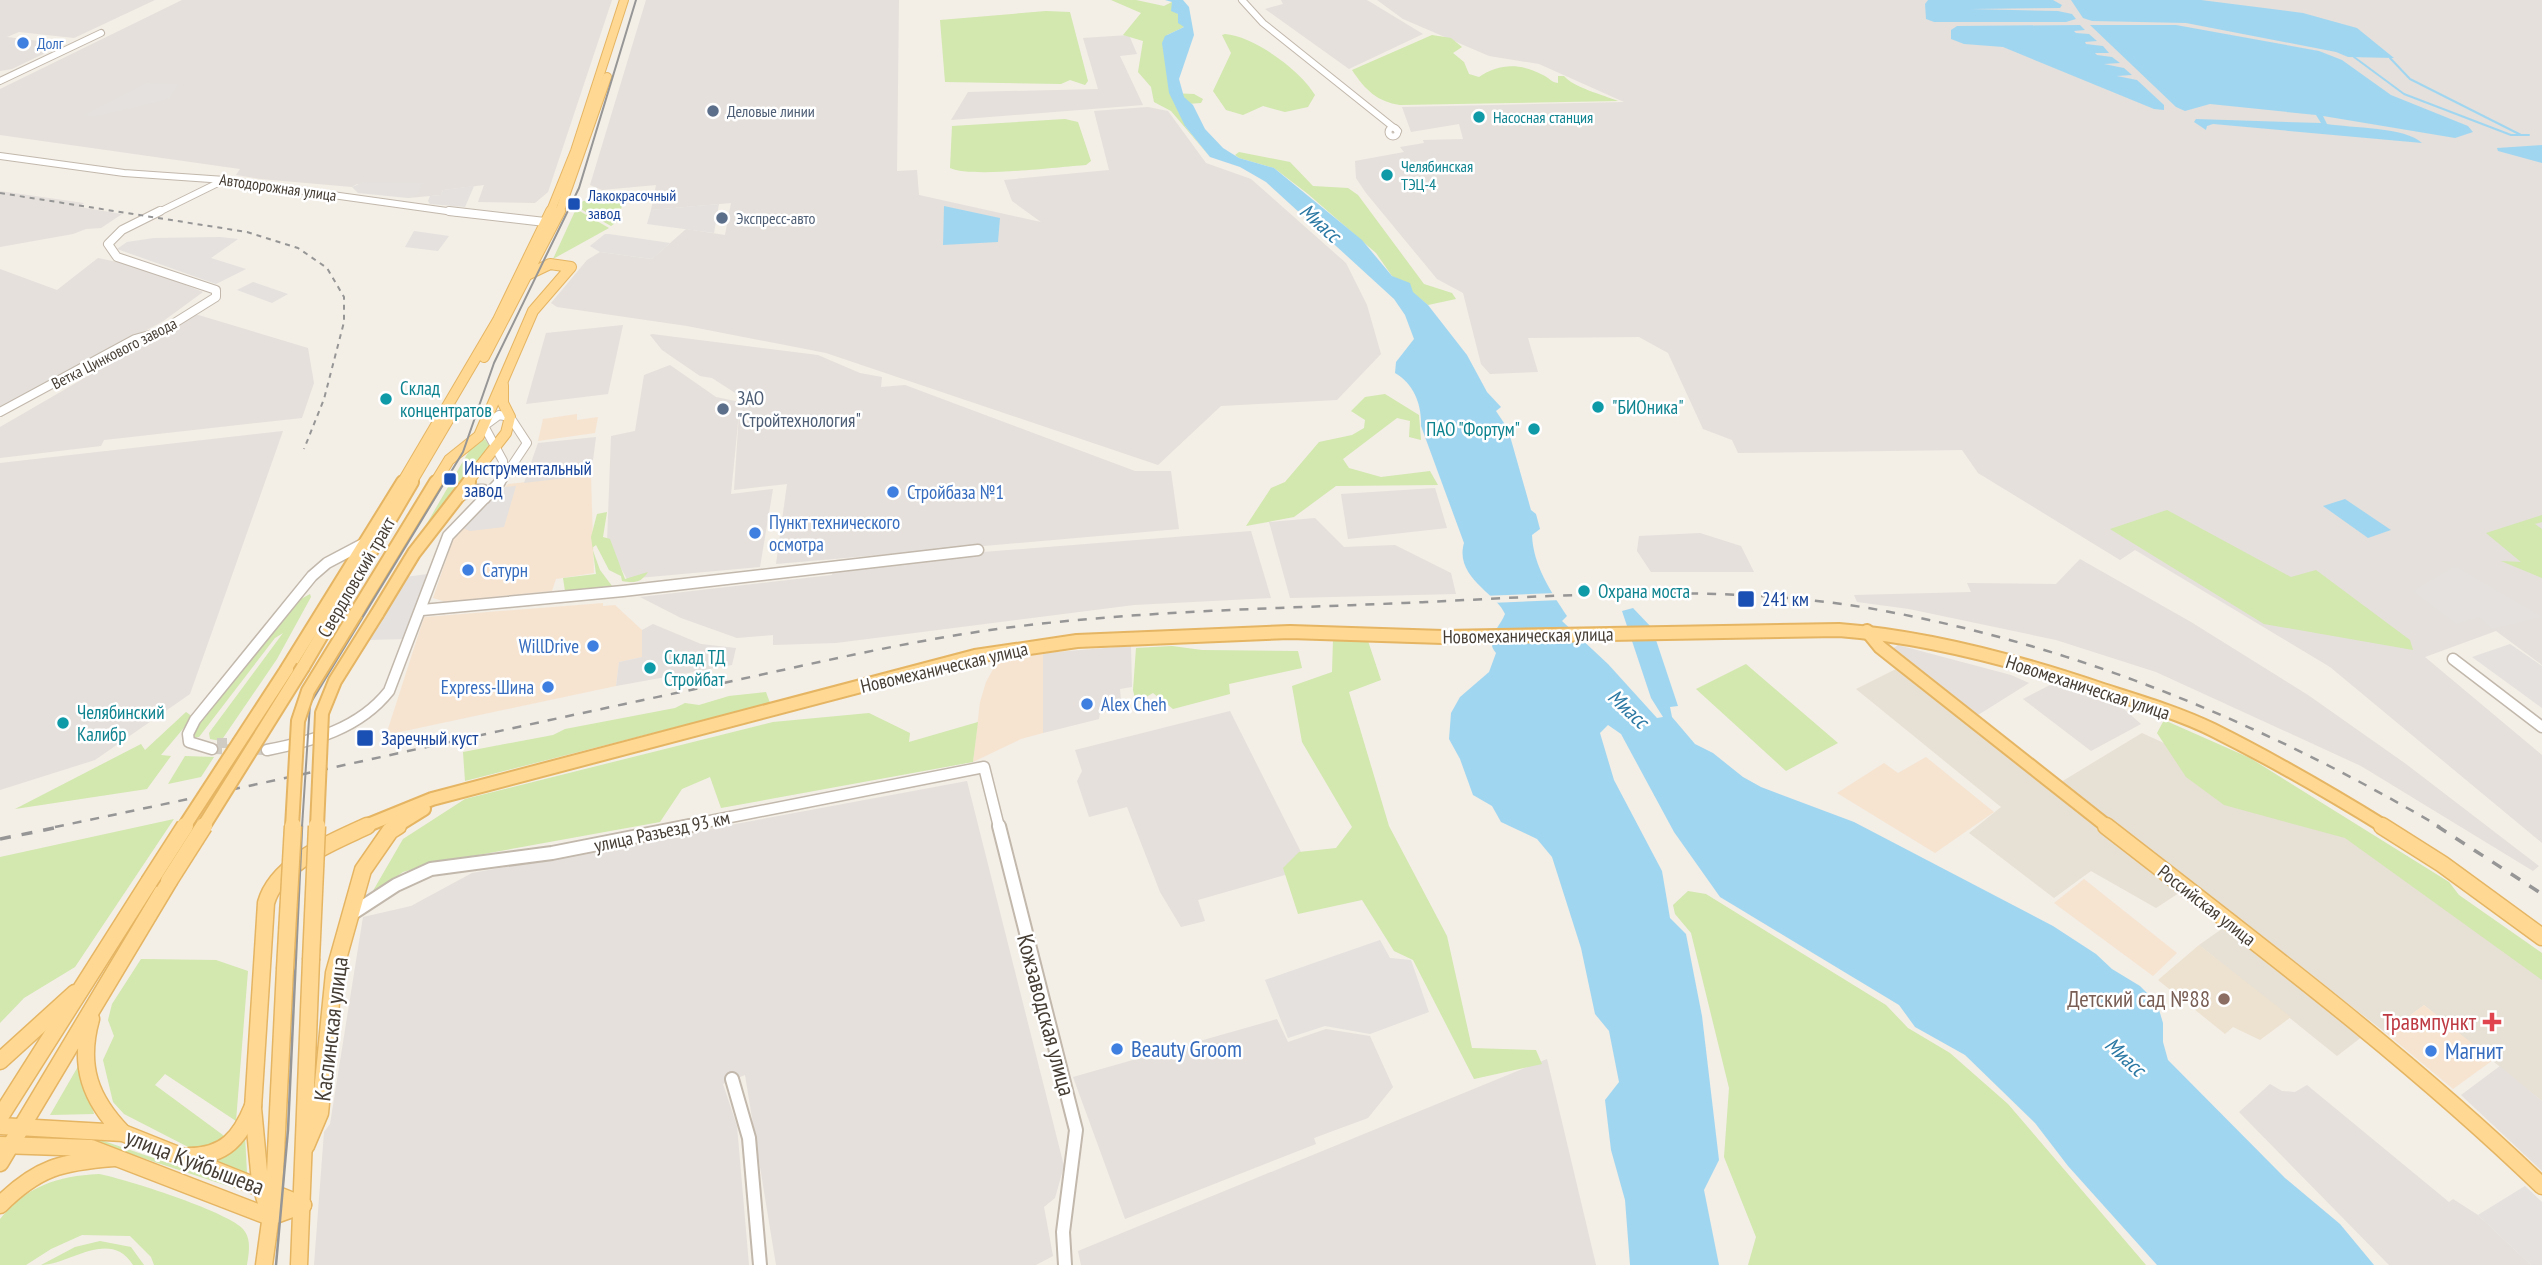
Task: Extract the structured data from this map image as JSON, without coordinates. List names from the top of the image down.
{
  "streets": {
    "main road": [
      "Свердловский тракт",
      "Новомеханическая улица",
      "Российская улица",
      "Каслинская улица",
      "улица Куйбышева"
    ],
    "street": [
      "Автодорожная улица",
      "Ветка Цинкового завода",
      "улица Разъезд 93 км",
      "Кожзаводская улица"
    ]
  },
  "crossings": [
    ["Автодорожная улица", "Ветка Цинкового завода"],
    ["Автодорожная улица", "Свердловский тракт"],
    ["Свердловский тракт", "улица Куйбышева"],
    ["Новомеханическая улица", "Российская улица"],
    ["Новомеханическая улица", "Каслинская улица"],
    ["улица Разъезд 93 км", "Кожзаводская улица"],
    ["улица Разъезд 93 км", "Каслинская улица"],
    ["Каслинская улица", "улица Куйбышева"]
  ],
  "water": ["Миасс"],
  "places": {
    "other": [
      "Долг",
      "Деловые линии",
      "Насосная станция",
      "Челябинская ТЭЦ-4",
      "Экспресс-авто",
      "Склад концентратов",
      "\"БИОника\"",
      "ЗАО \"Стройтехнология\"",
      "ПАО \"Фортум\"",
      "Стройбаза №1",
      "Пункт технического осмотра",
      "Сатурн",
      "Охрана моста",
      "WillDrive",
      "Склад ТД Стройбат",
      "Express-Шина",
      "Alex Cheh",
      "Челябинский Калибр",
      "Детский сад №88",
      "Beauty Groom",
      "Магнит"
    ],
    "transit": [
      "Лакокрасочный завод",
      "Инструментальный завод",
      "241 км",
      "Заречный куст"
    ],
    "health": ["Травмпункт"]
  }
}
